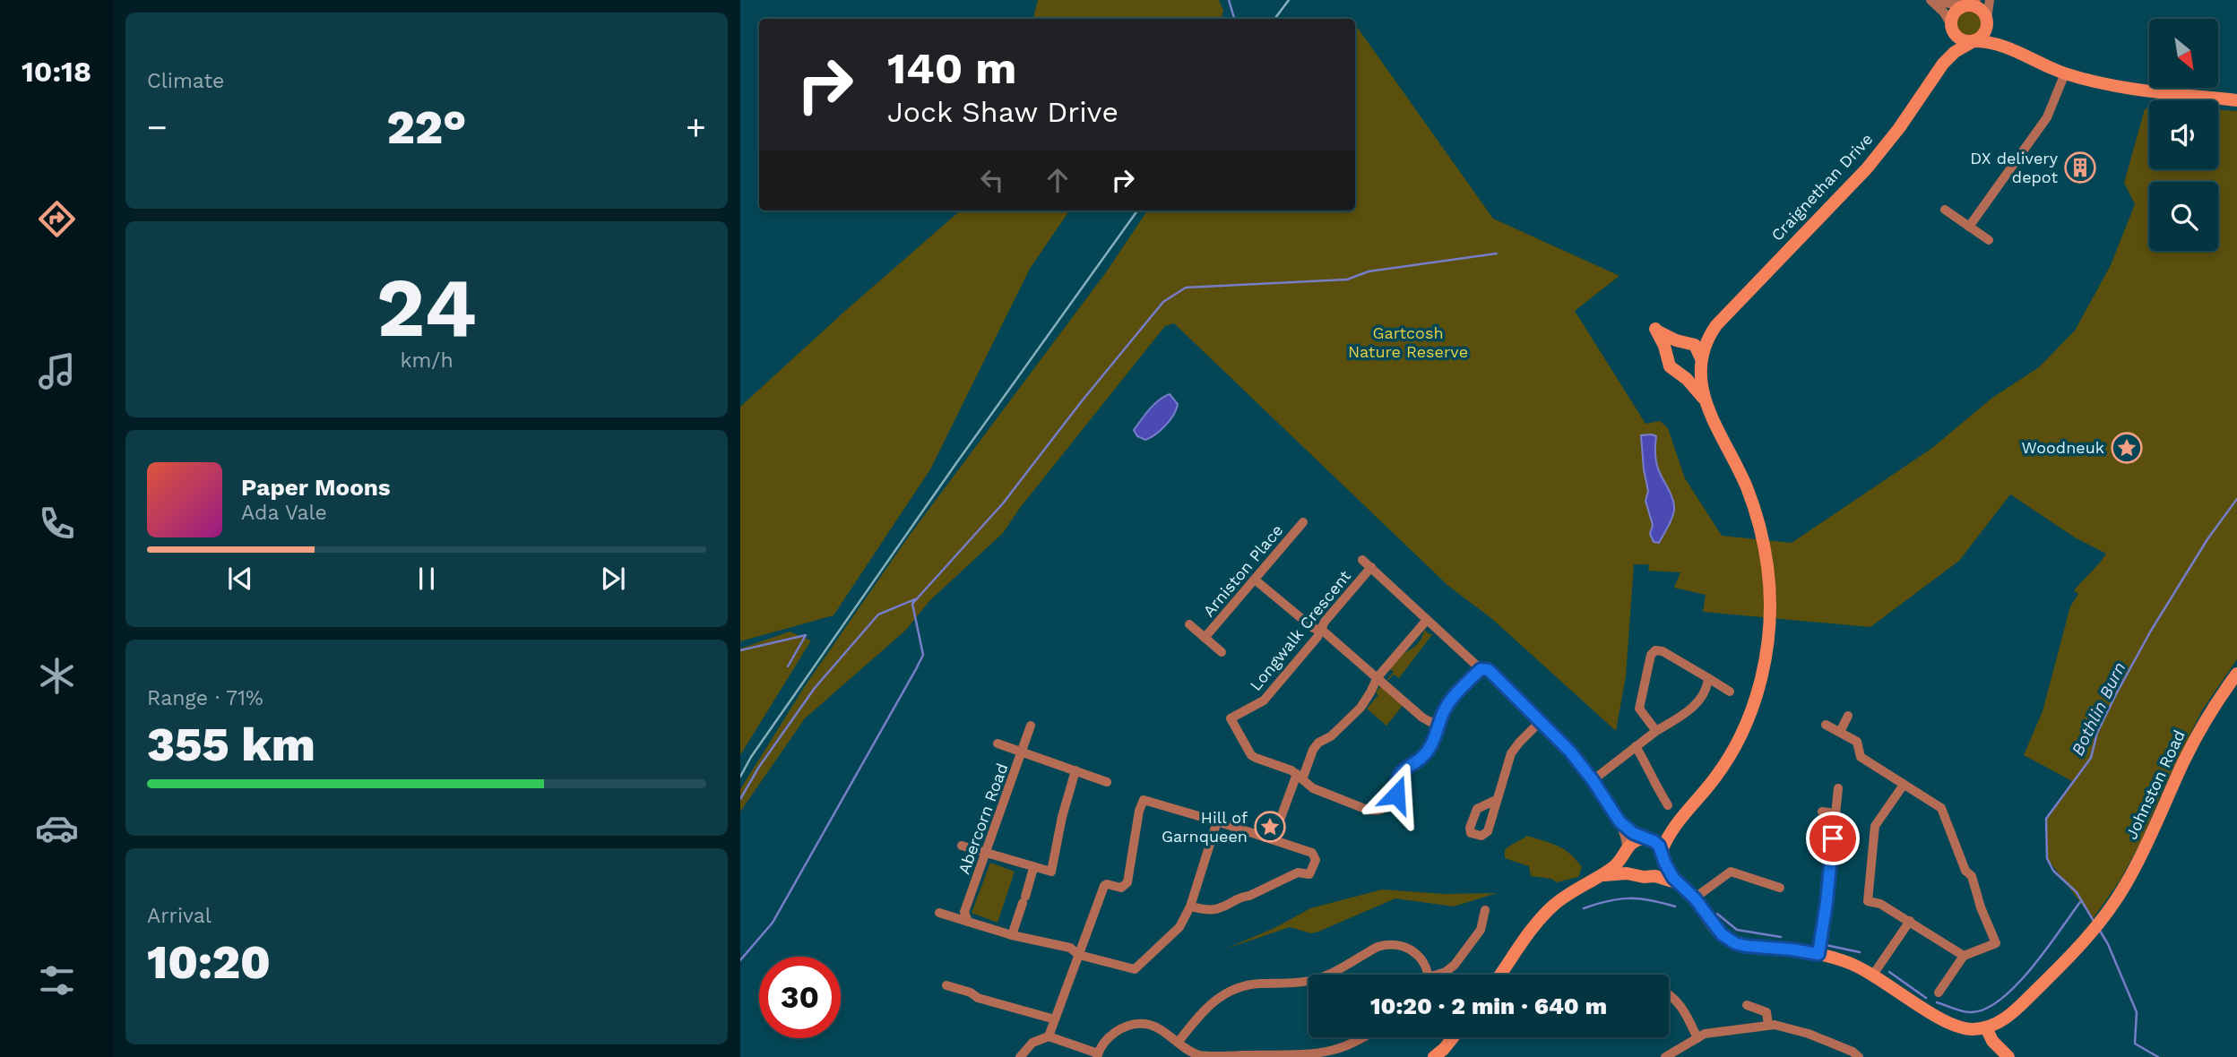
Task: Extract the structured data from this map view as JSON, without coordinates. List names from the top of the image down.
{
  "streets": {
    "street": [
      "Craignethan Drive",
      "Arniston Place",
      "Longwalk Crescent",
      "Johnston Road",
      "Abercorn Road"
    ]
  },
  "water": ["Bothlin Burn"],
  "parks": ["Gartcosh Nature Reserve"],
  "places": {
    "building": ["DX delivery depot"],
    "place": ["Woodneuk", "Hill of Garnqueen"]
  },
  "north": "bottom right",
  "page": {
    "tabs": "10:18",
    "tile": [
      "Climate",
      ["24", "km/h"],
      ["Range · 71%", "355 km"],
      ["Arrival", "10:20"]
    ],
    "turn": ["140 m", "Jock Shaw Drive"],
    "heat": ["−", "22°", "+"],
    "song": ["Paper Moons", "Ada Vale"],
    "limit": "30",
    "trip": "10:20 · 2 min · 640 m"
  }
}
